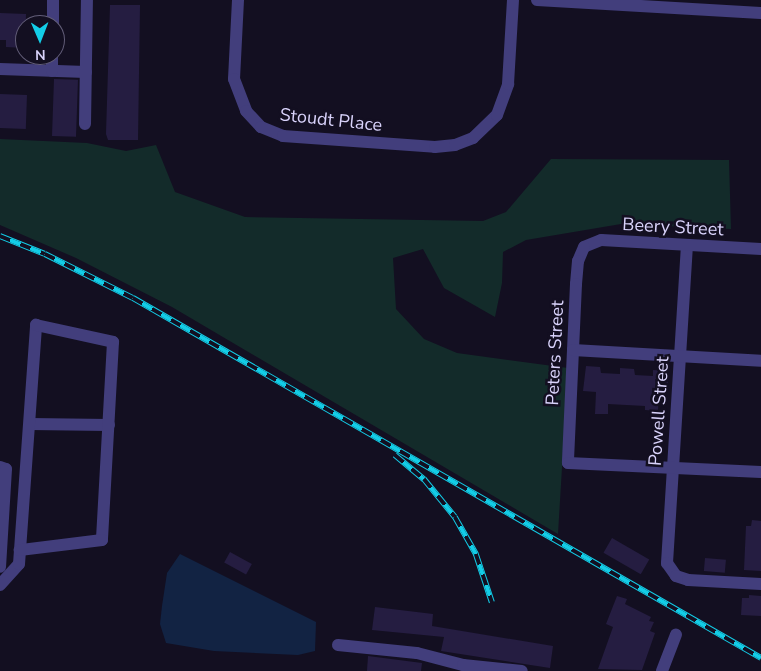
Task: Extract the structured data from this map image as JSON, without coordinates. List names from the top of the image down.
{
  "streets": {
    "street": [
      "Stoudt Place",
      "Beery Street",
      "Peters Street",
      "Powell Street"
    ]
  },
  "crossings": [
    ["Beery Street", "Peters Street"],
    ["Beery Street", "Powell Street"],
    ["Peters Street", "Powell Street"]
  ],
  "north": "bottom"
}
